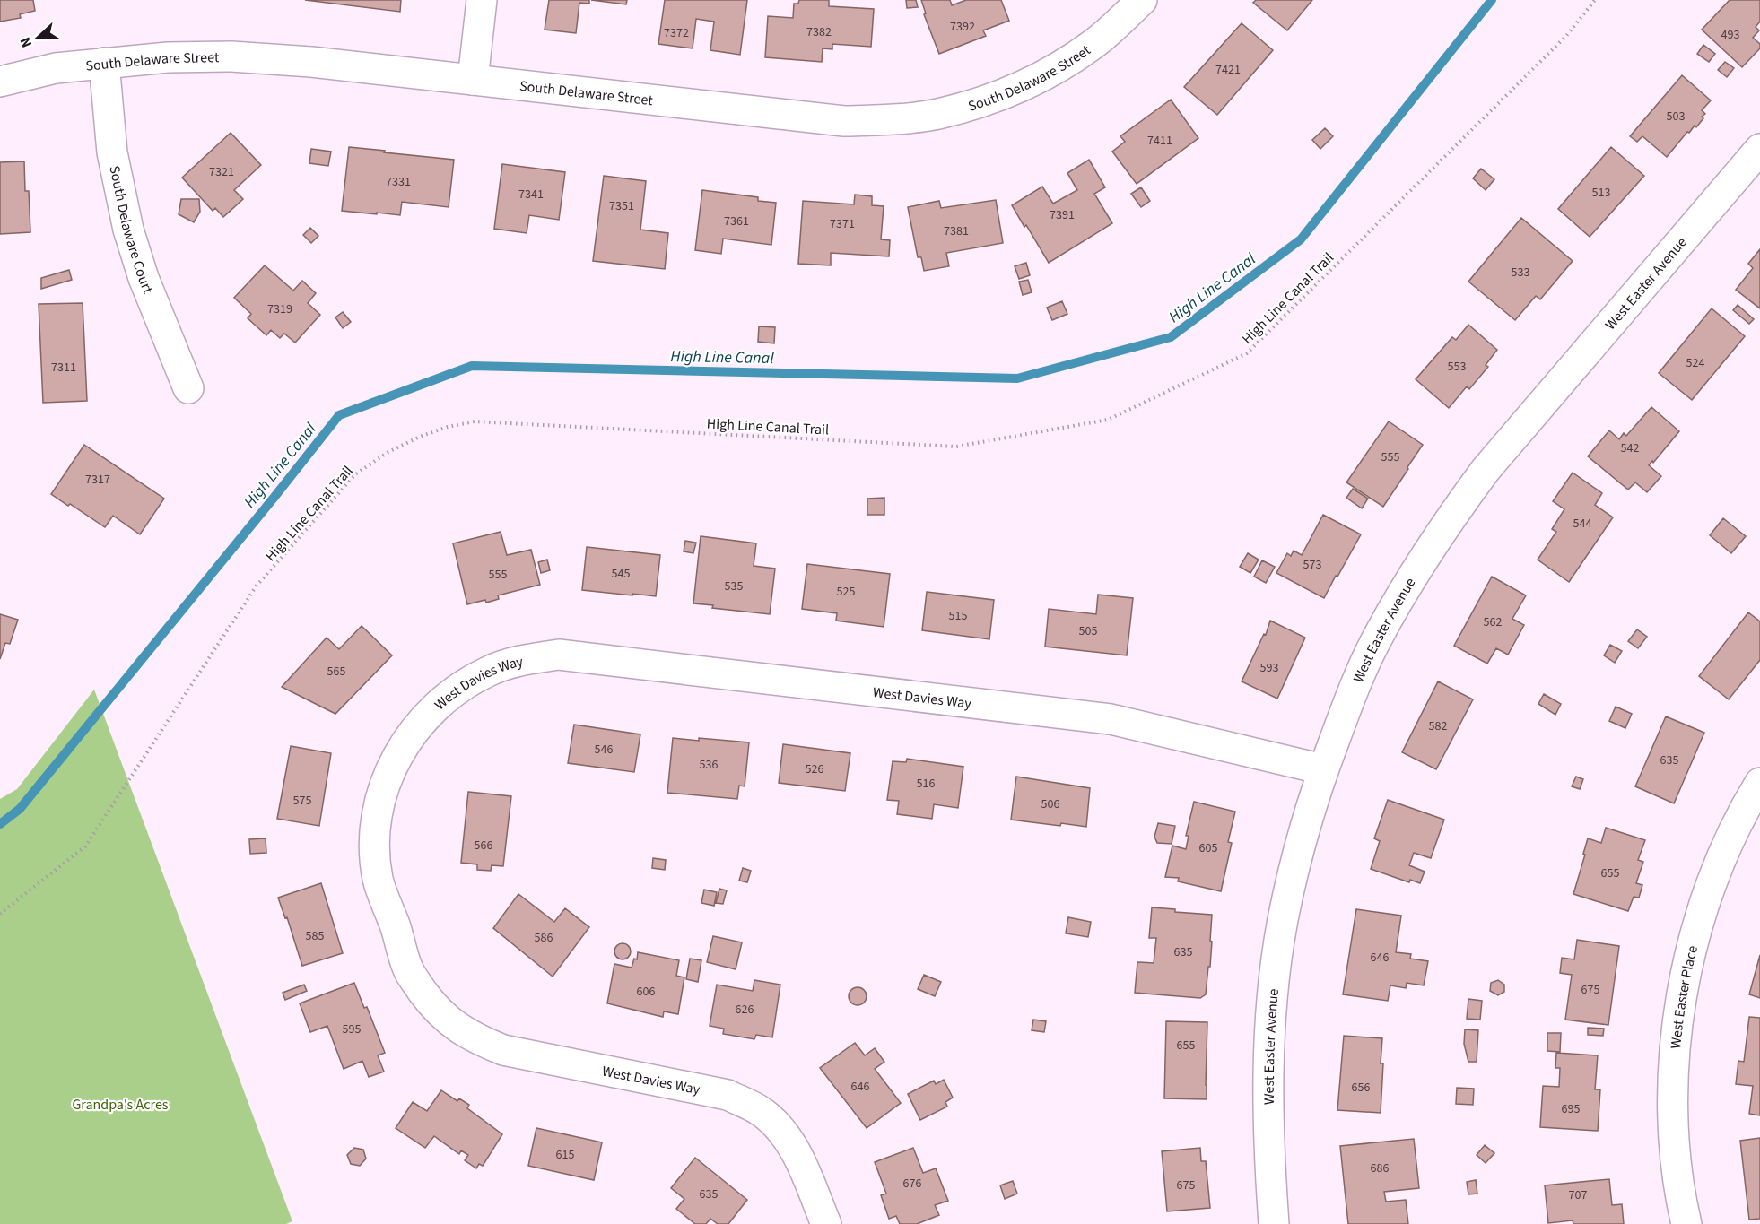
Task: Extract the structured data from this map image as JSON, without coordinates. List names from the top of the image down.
{
  "streets": {
    "street": [
      "South Delaware Street",
      "South Delaware Court",
      "West Easter Avenue",
      "West Davies Way",
      "West Easter Place"
    ],
    "path": ["High Line Canal Trail"]
  },
  "crossings": [
    ["South Delaware Street", "South Delaware Court"],
    ["West Easter Avenue", "West Davies Way"]
  ],
  "water": ["High Line Canal"],
  "parks": ["Grandpa's Acres"],
  "house_numbers": [
    "7392",
    "7382",
    "7372",
    "493",
    "7421",
    "503",
    "7411",
    "7321",
    "7331",
    "513",
    "7341",
    "7351",
    "7391",
    "7361",
    "7371",
    "7381",
    "533",
    "7319",
    "524",
    "553",
    "7311",
    "542",
    "555",
    "7317",
    "544",
    "573",
    "545",
    "555",
    "535",
    "525",
    "515",
    "562",
    "505",
    "593",
    "565",
    "582",
    "546",
    "635",
    "536",
    "526",
    "516",
    "575",
    "506",
    "566",
    "605",
    "655",
    "585",
    "586",
    "635",
    "646",
    "675",
    "606",
    "626",
    "595",
    "655",
    "646",
    "656",
    "695",
    "615",
    "686",
    "676",
    "675",
    "635",
    "707"
  ],
  "north": "left"
}
